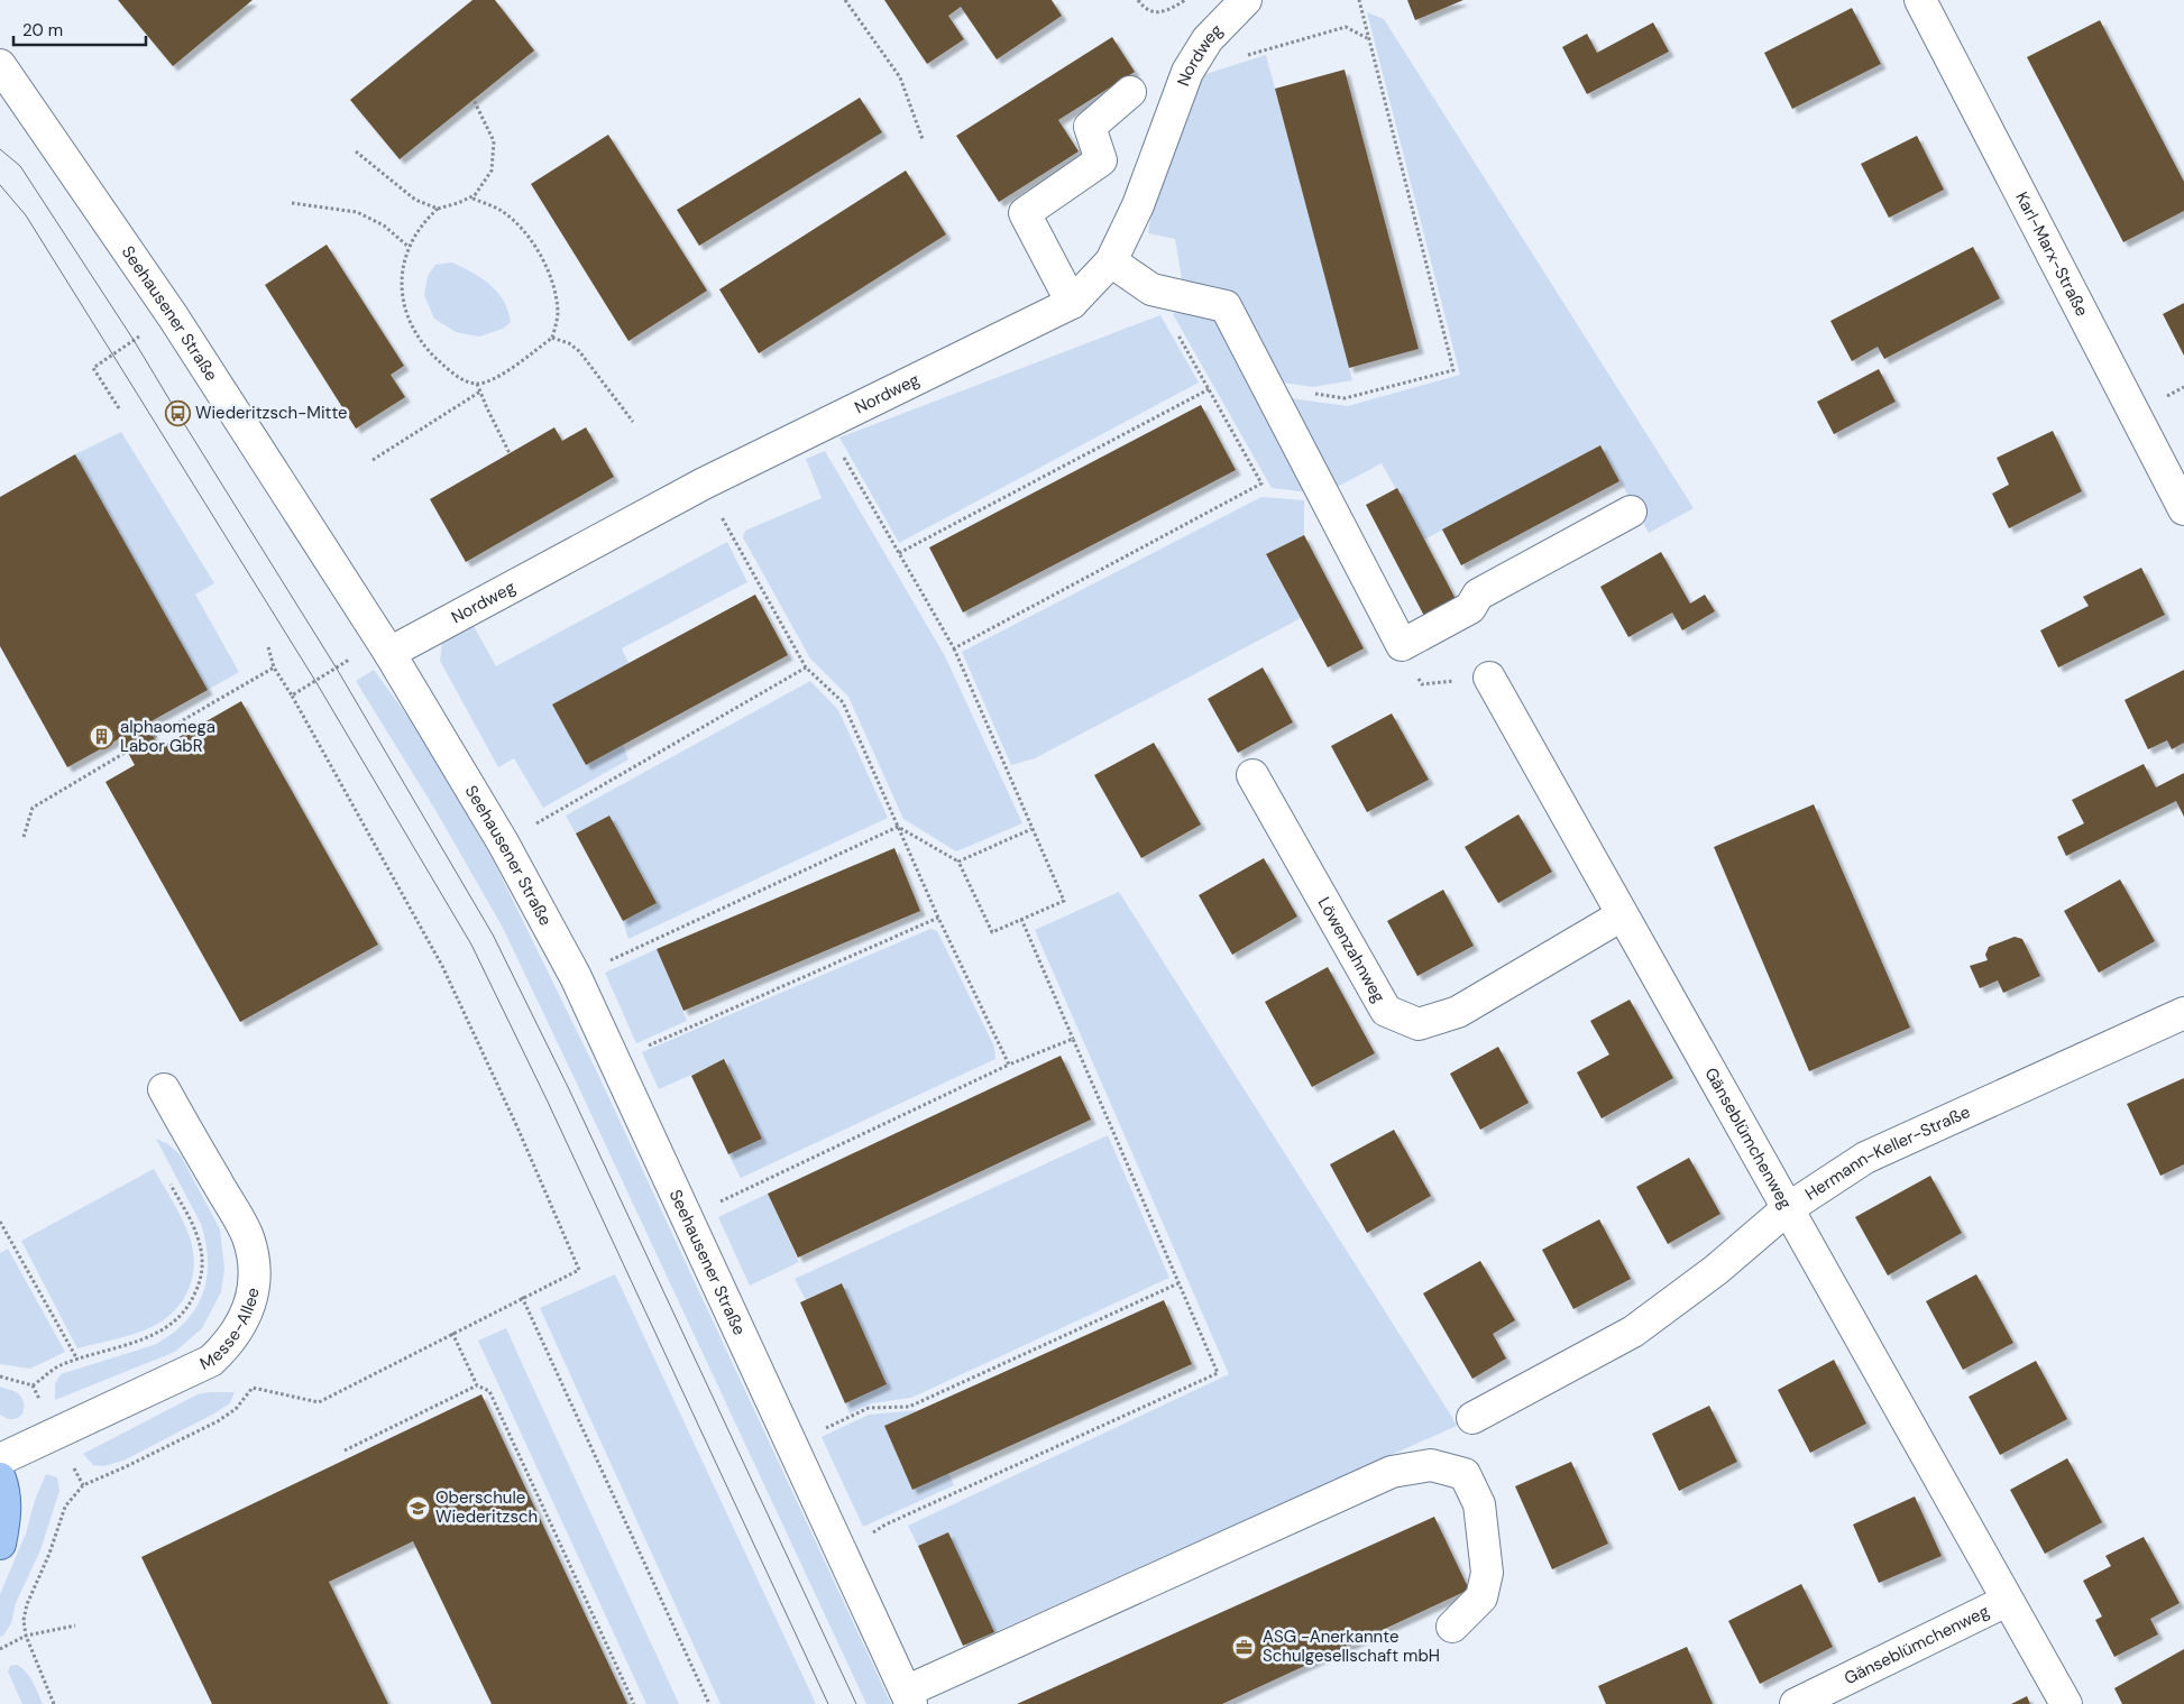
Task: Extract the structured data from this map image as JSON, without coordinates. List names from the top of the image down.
{
  "streets": {
    "street": [
      "Nordweg",
      "Karl-Marx-Straße",
      "Seehausener Straße",
      "Löwenzahnweg",
      "Gänseblümchenweg",
      "Hermann-Keller-Straße",
      "Messe-Allee"
    ]
  },
  "crossings": [
    ["Nordweg", "Seehausener Straße"],
    ["Löwenzahnweg", "Gänseblümchenweg"],
    ["Gänseblümchenweg", "Hermann-Keller-Straße"]
  ],
  "places": {
    "bus stop": ["Wiederitzsch-Mitte"],
    "building": ["alphaomega Labor GbR"],
    "school or university": ["Oberschule Wiederitzsch"],
    "office": ["ASG -Anerkannte Schulgesellschaft mbH"]
  },
  "scale_bar": "20 m"
}
